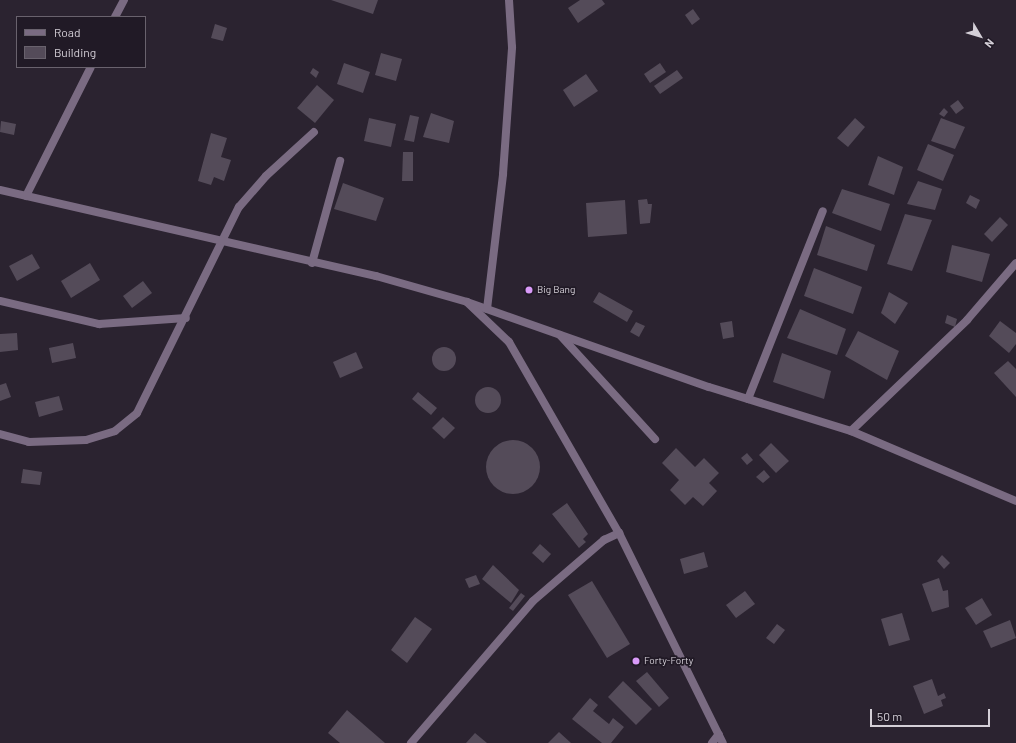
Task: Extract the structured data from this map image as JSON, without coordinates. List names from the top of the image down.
{
  "places": ["Big Bang", "Forty-Forty"],
  "legend": ["Road", "Building"],
  "scale_bar": "50 m",
  "north": "bottom right"
}
